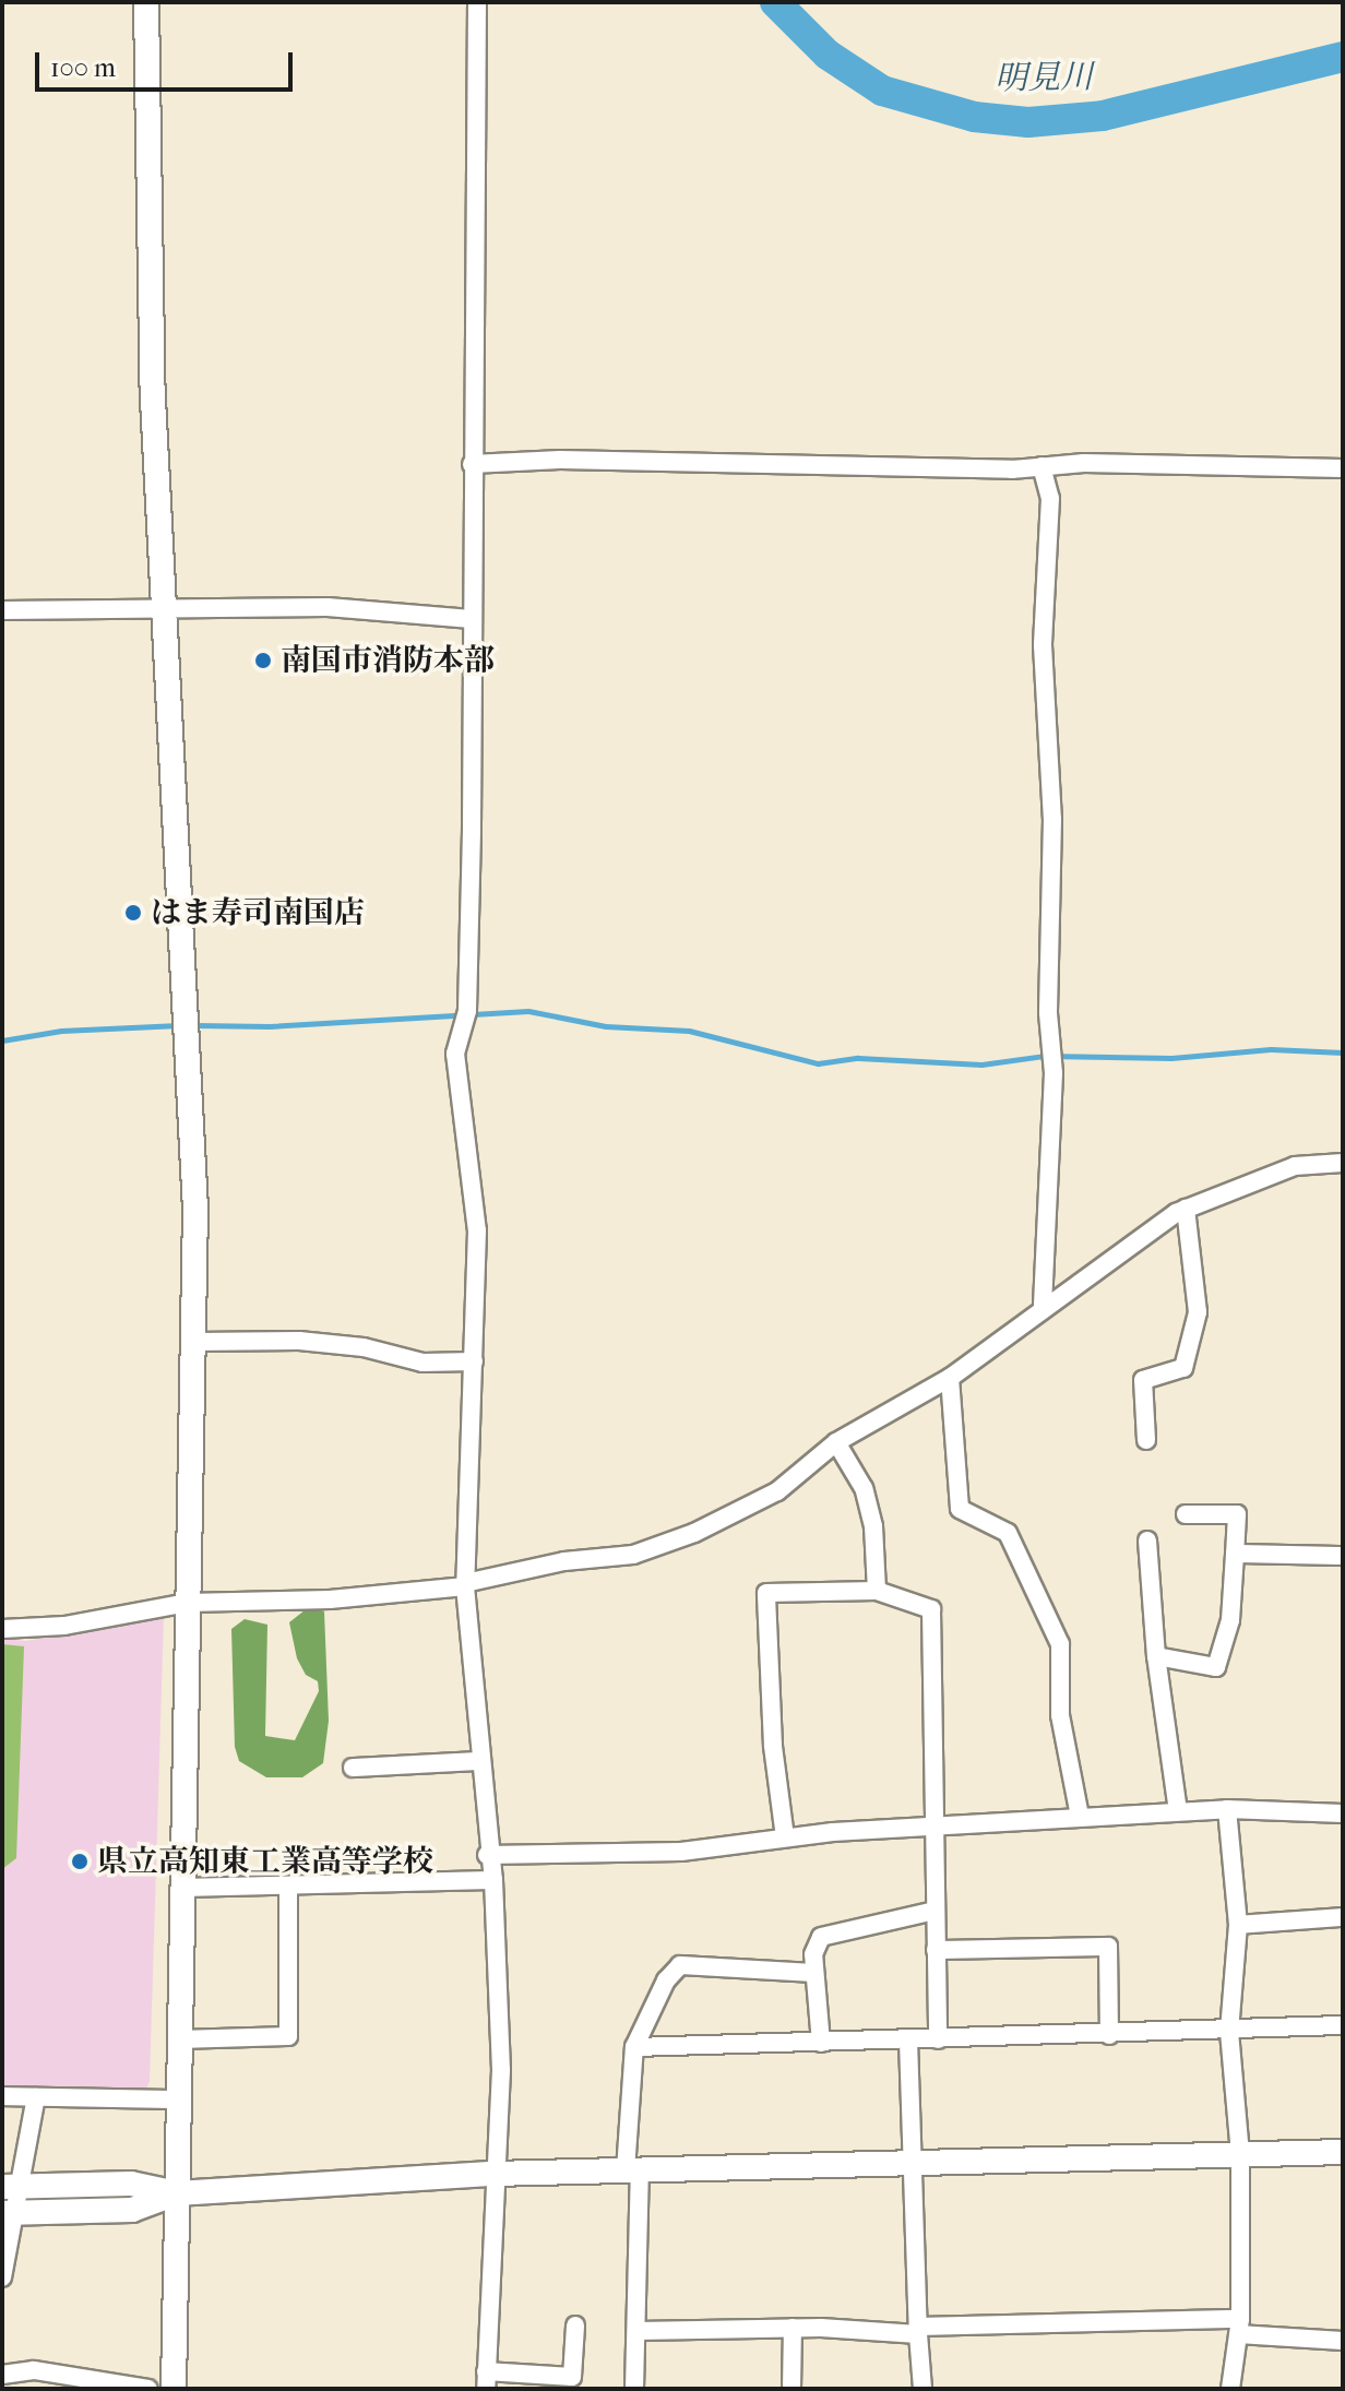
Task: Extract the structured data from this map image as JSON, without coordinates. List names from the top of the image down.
{
  "water": ["明見川"],
  "places": ["南国市消防本部", "はま寿司南国店", "県立高知東工業高等学校"],
  "scale_bar": "100 m"
}
